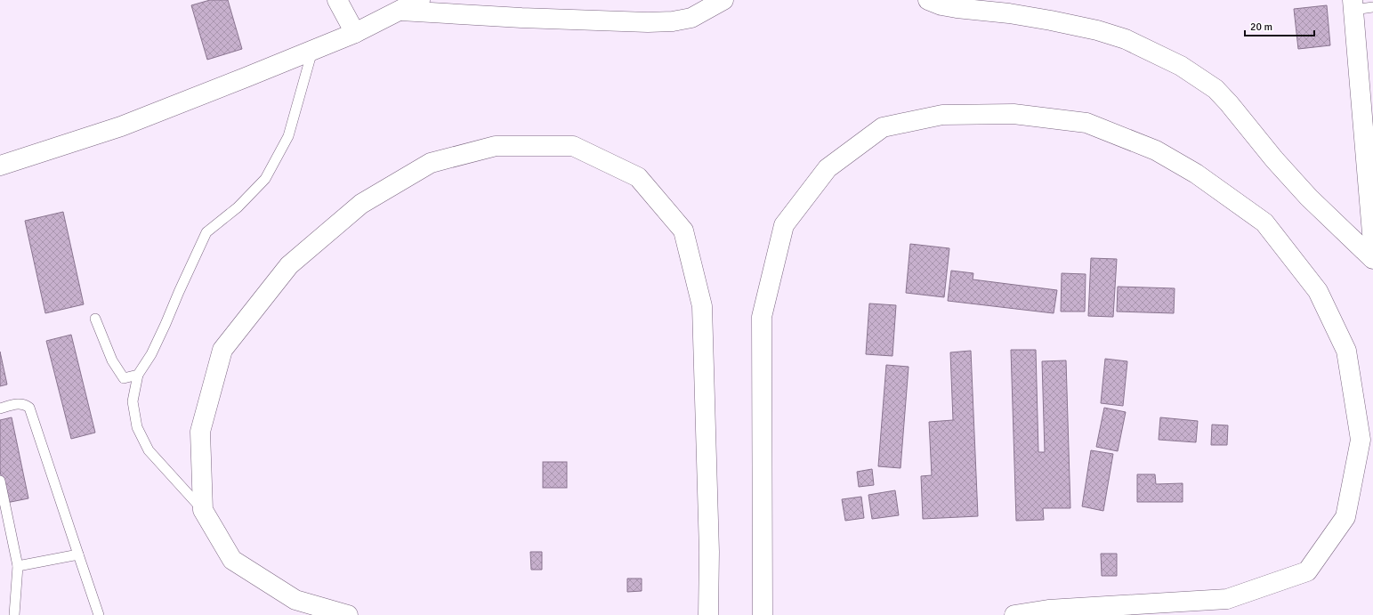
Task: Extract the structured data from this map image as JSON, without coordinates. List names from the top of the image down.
{
  "scale_bar": "20 m"
}
